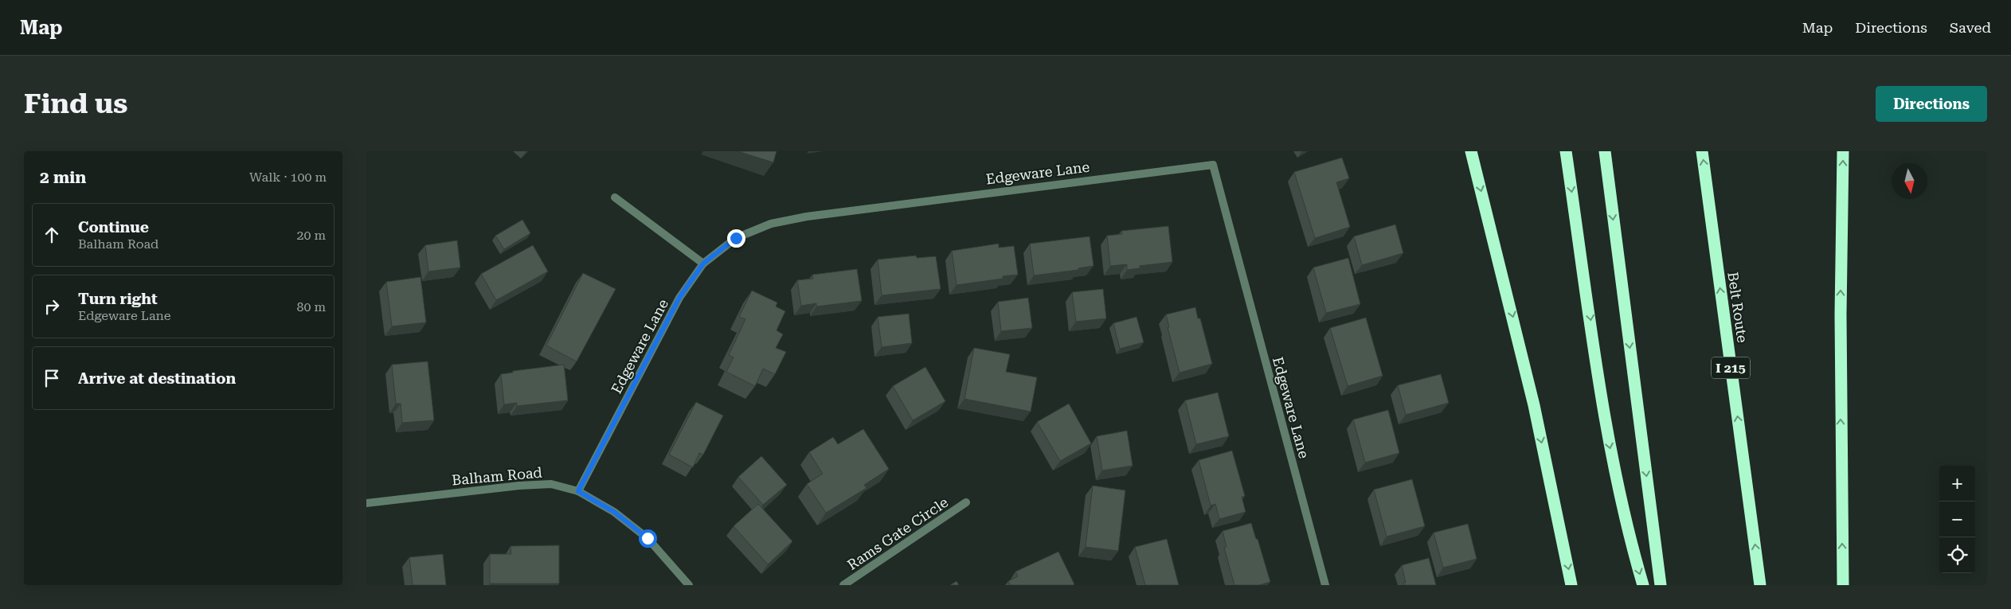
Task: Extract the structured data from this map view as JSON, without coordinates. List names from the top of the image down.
{
  "streets": {
    "highway": ["Belt Route", "I 215"],
    "street": ["Edgeware Lane", "Balham Road", "Rams Gate Circle"]
  },
  "crossings": [
    ["Edgeware Lane", "Balham Road"]
  ],
  "north": "bottom",
  "page": {
    "header": "Map",
    "nav": ["Map", "Directions", "Saved"],
    "buttons": "Directions",
    "title": "Find us",
    "heading": ["2 min", "Walk · 100 m"],
    "list": [
      ["Continue", "Balham Road", "20 m"],
      ["Turn right", "Edgeware Lane", "80 m"],
      "Arrive at destination"
    ],
    "map_buttons": ["+", "−"]
  }
}
